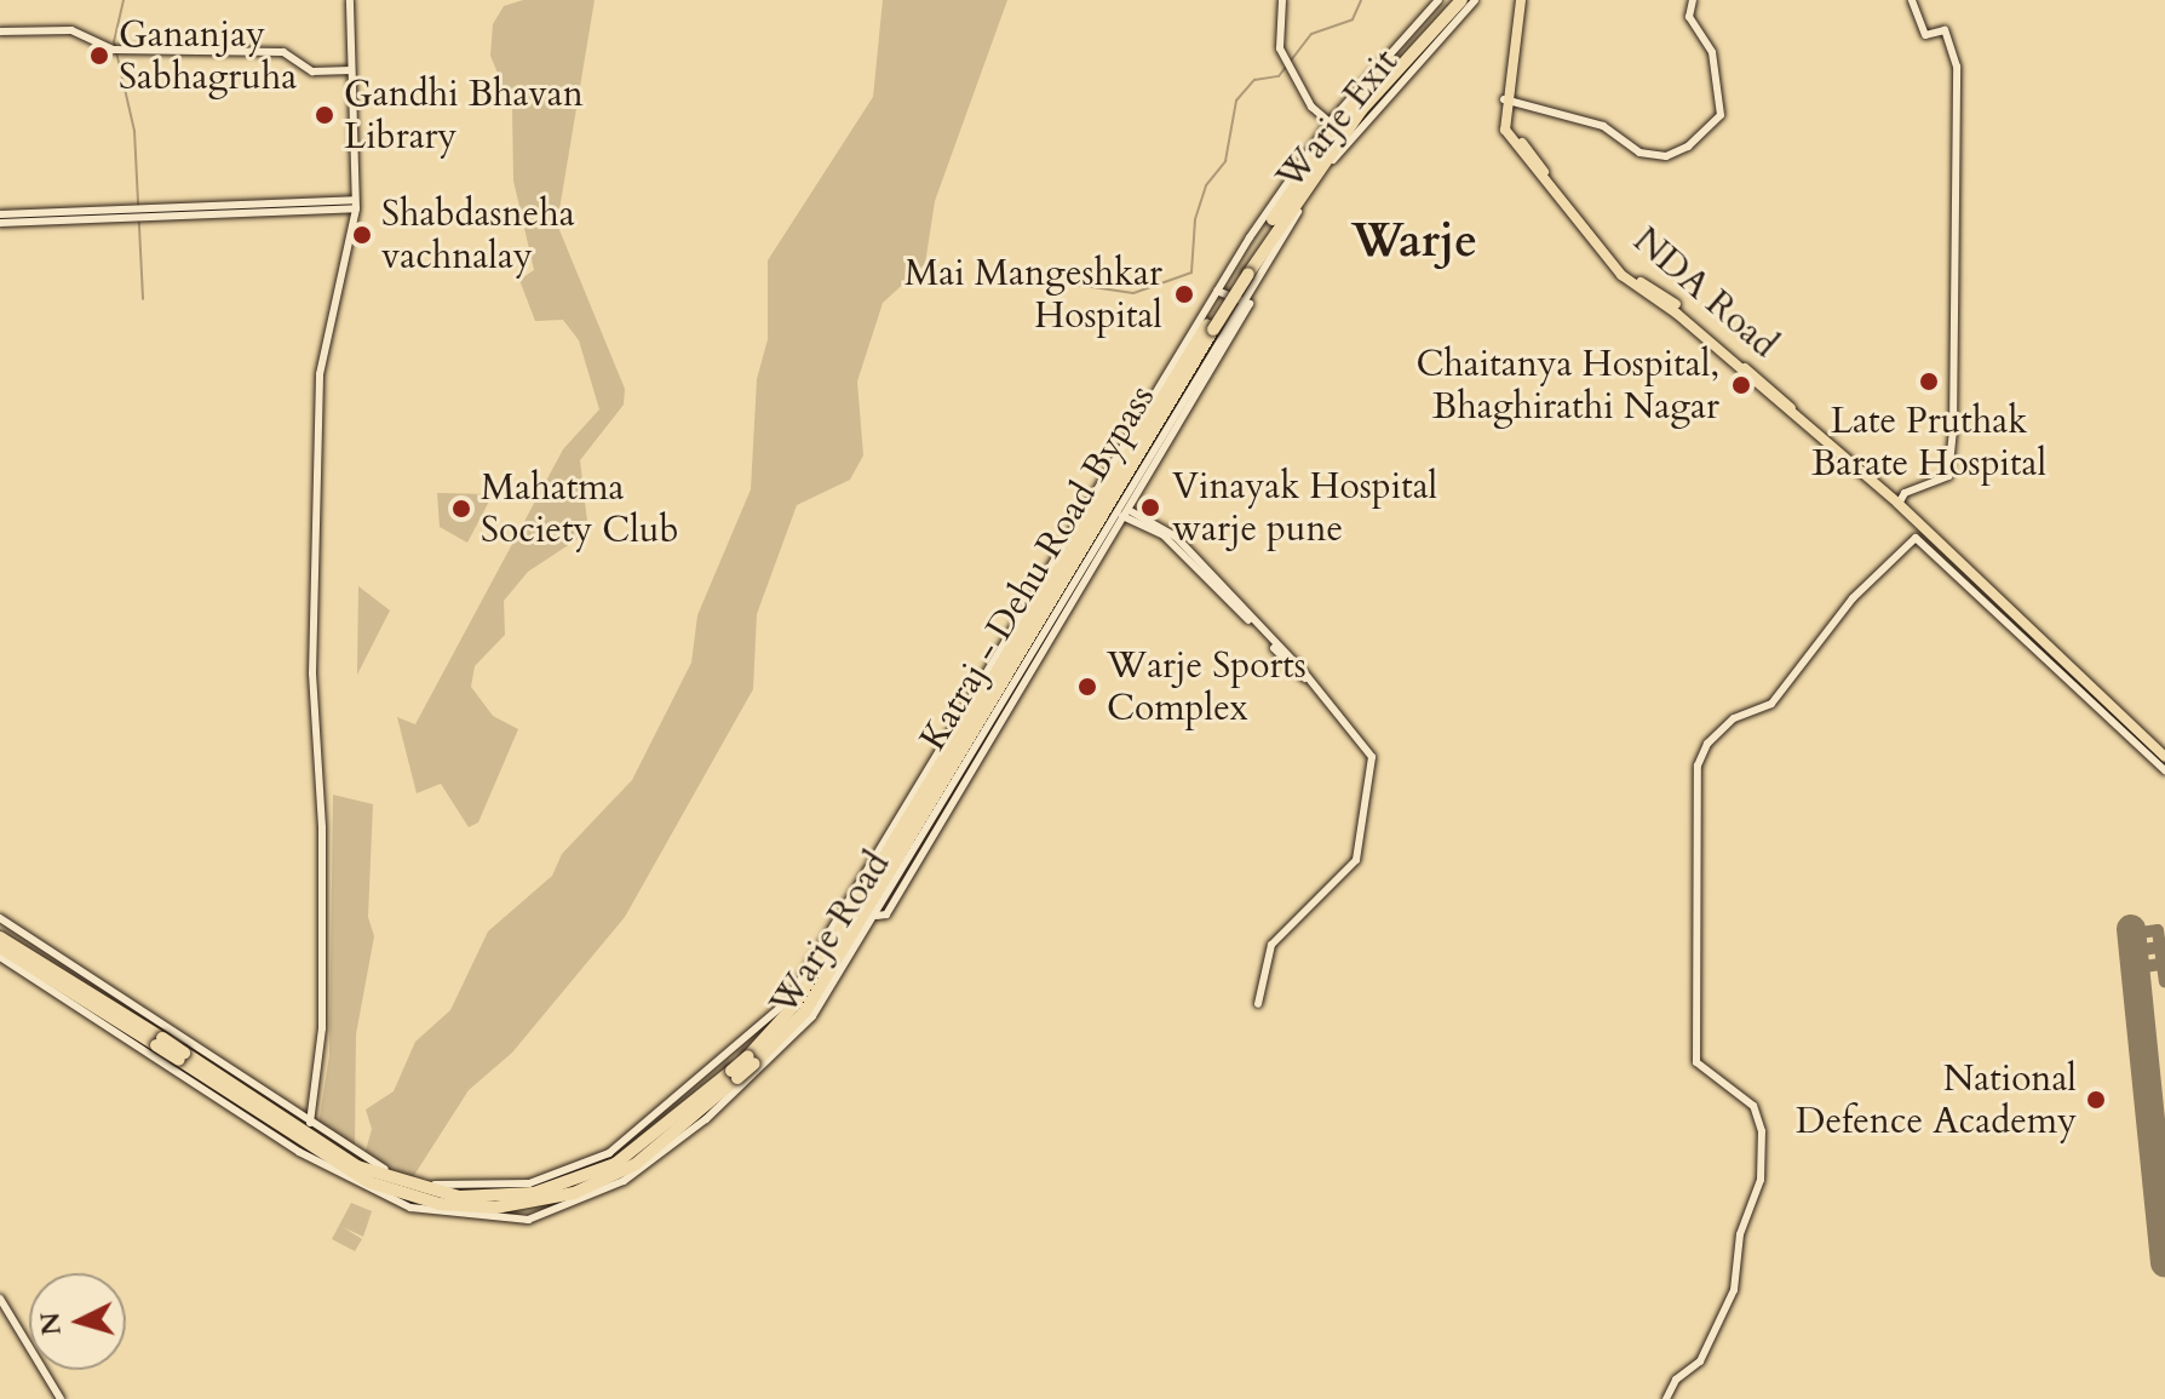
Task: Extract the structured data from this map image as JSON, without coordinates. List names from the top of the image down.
{
  "streets": {
    "highway": ["Katraj - Dehu Road Bypass"],
    "main road": ["NDA Road"],
    "street": ["Warje Exit", "Warje Road"]
  },
  "crossings": [
    ["Warje Exit", "Katraj - Dehu Road Bypass"],
    ["Warje Exit", "Warje Road"],
    ["Katraj - Dehu Road Bypass", "Warje Road"]
  ],
  "districts": ["Warje"],
  "places": [
    "Gananjay Sabhagruha",
    "Gandhi Bhavan Library",
    "Shabdasneha vachnalay",
    "Mai Mangeshkar Hospital",
    "Late Pruthak Barate Hospital",
    "Chaitanya Hospital, Bhaghirathi Nagar",
    "Vinayak Hospital warje pune",
    "Mahatma Society Club",
    "Warje Sports Complex",
    "National Defence Academy"
  ],
  "north": "left"
}
